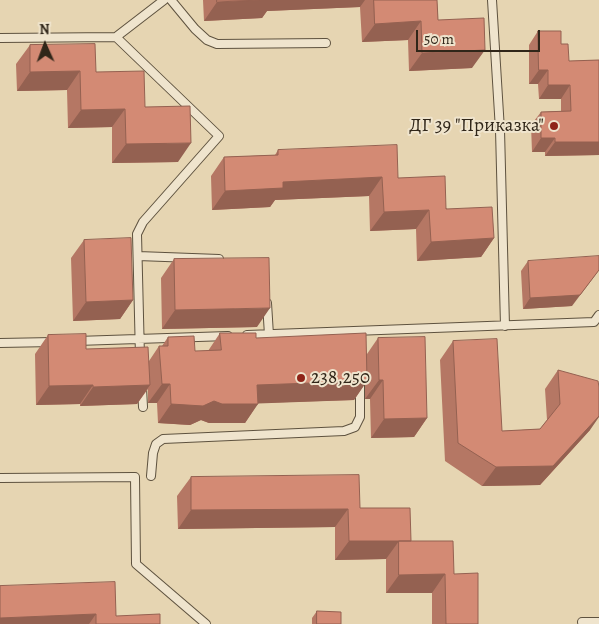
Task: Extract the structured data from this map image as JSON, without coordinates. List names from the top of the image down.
{
  "places": ["ДГ 39 \"Приказка\"", "238,250"],
  "scale_bar": "50 m",
  "north": "top"
}
